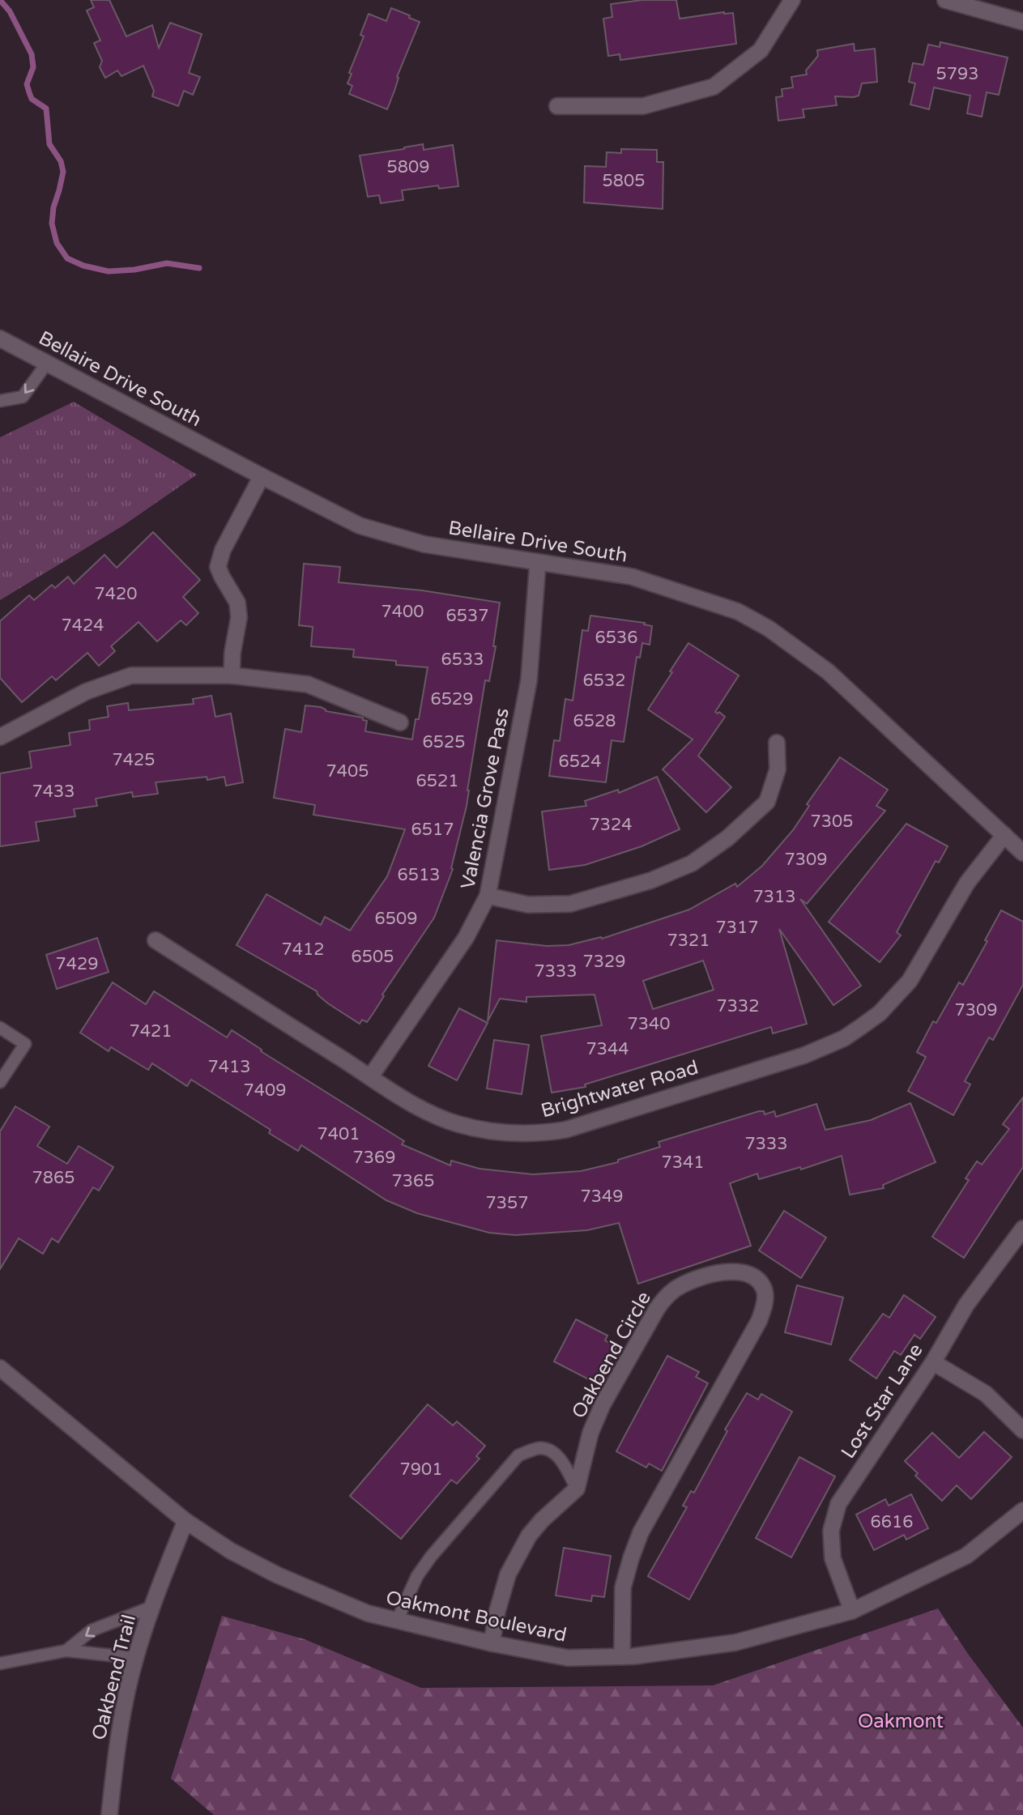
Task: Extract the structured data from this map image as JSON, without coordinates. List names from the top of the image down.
{
  "streets": {
    "street": [
      "Bellaire Drive South",
      "Valencia Grove Pass",
      "Brightwater Road",
      "Oakbend Circle",
      "Lost Star Lane",
      "Oakmont Boulevard",
      "Oakbend Trail"
    ]
  },
  "crossings": [
    ["Bellaire Drive South", "Valencia Grove Pass"],
    ["Bellaire Drive South", "Brightwater Road"],
    ["Valencia Grove Pass", "Brightwater Road"],
    ["Oakbend Circle", "Oakmont Boulevard"],
    ["Lost Star Lane", "Oakmont Boulevard"],
    ["Oakmont Boulevard", "Oakbend Trail"]
  ],
  "parks": ["Oakmont"],
  "house_numbers": [
    "5793",
    "5809",
    "5805",
    "7420",
    "7400",
    "6537",
    "7424",
    "6536",
    "6533",
    "6532",
    "6529",
    "6528",
    "6525",
    "7425",
    "6524",
    "7405",
    "6521",
    "7433",
    "7305",
    "7324",
    "6517",
    "7309",
    "6513",
    "7313",
    "6509",
    "7317",
    "7321",
    "7412",
    "6505",
    "7329",
    "7429",
    "7333",
    "7332",
    "7309",
    "7340",
    "7421",
    "7344",
    "7413",
    "7409",
    "7401",
    "7333",
    "7369",
    "7341",
    "7865",
    "7365",
    "7349",
    "7357",
    "7901",
    "6616"
  ]
}
